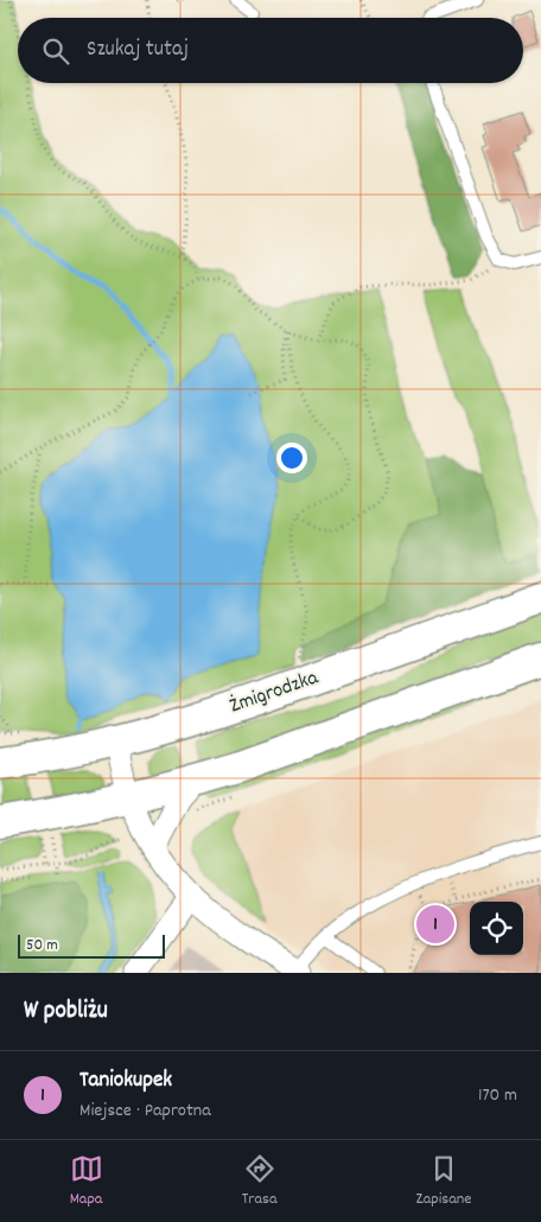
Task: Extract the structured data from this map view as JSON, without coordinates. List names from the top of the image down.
{
  "streets": {
    "main road": ["Żmigrodzka"]
  },
  "scale_bar": "50 m",
  "page": {
    "search": "Szukaj tutaj",
    "pins": "1",
    "scale": "50 m",
    "heading": "W pobliżu",
    "list": [
      {
        "mark": "1",
        "name": "Taniokupek",
        "note": "Miejsce · Paprotna",
        "value": "170 m"
      }
    ],
    "nav": ["Mapa", "Trasa", "Zapisane"]
  }
}
